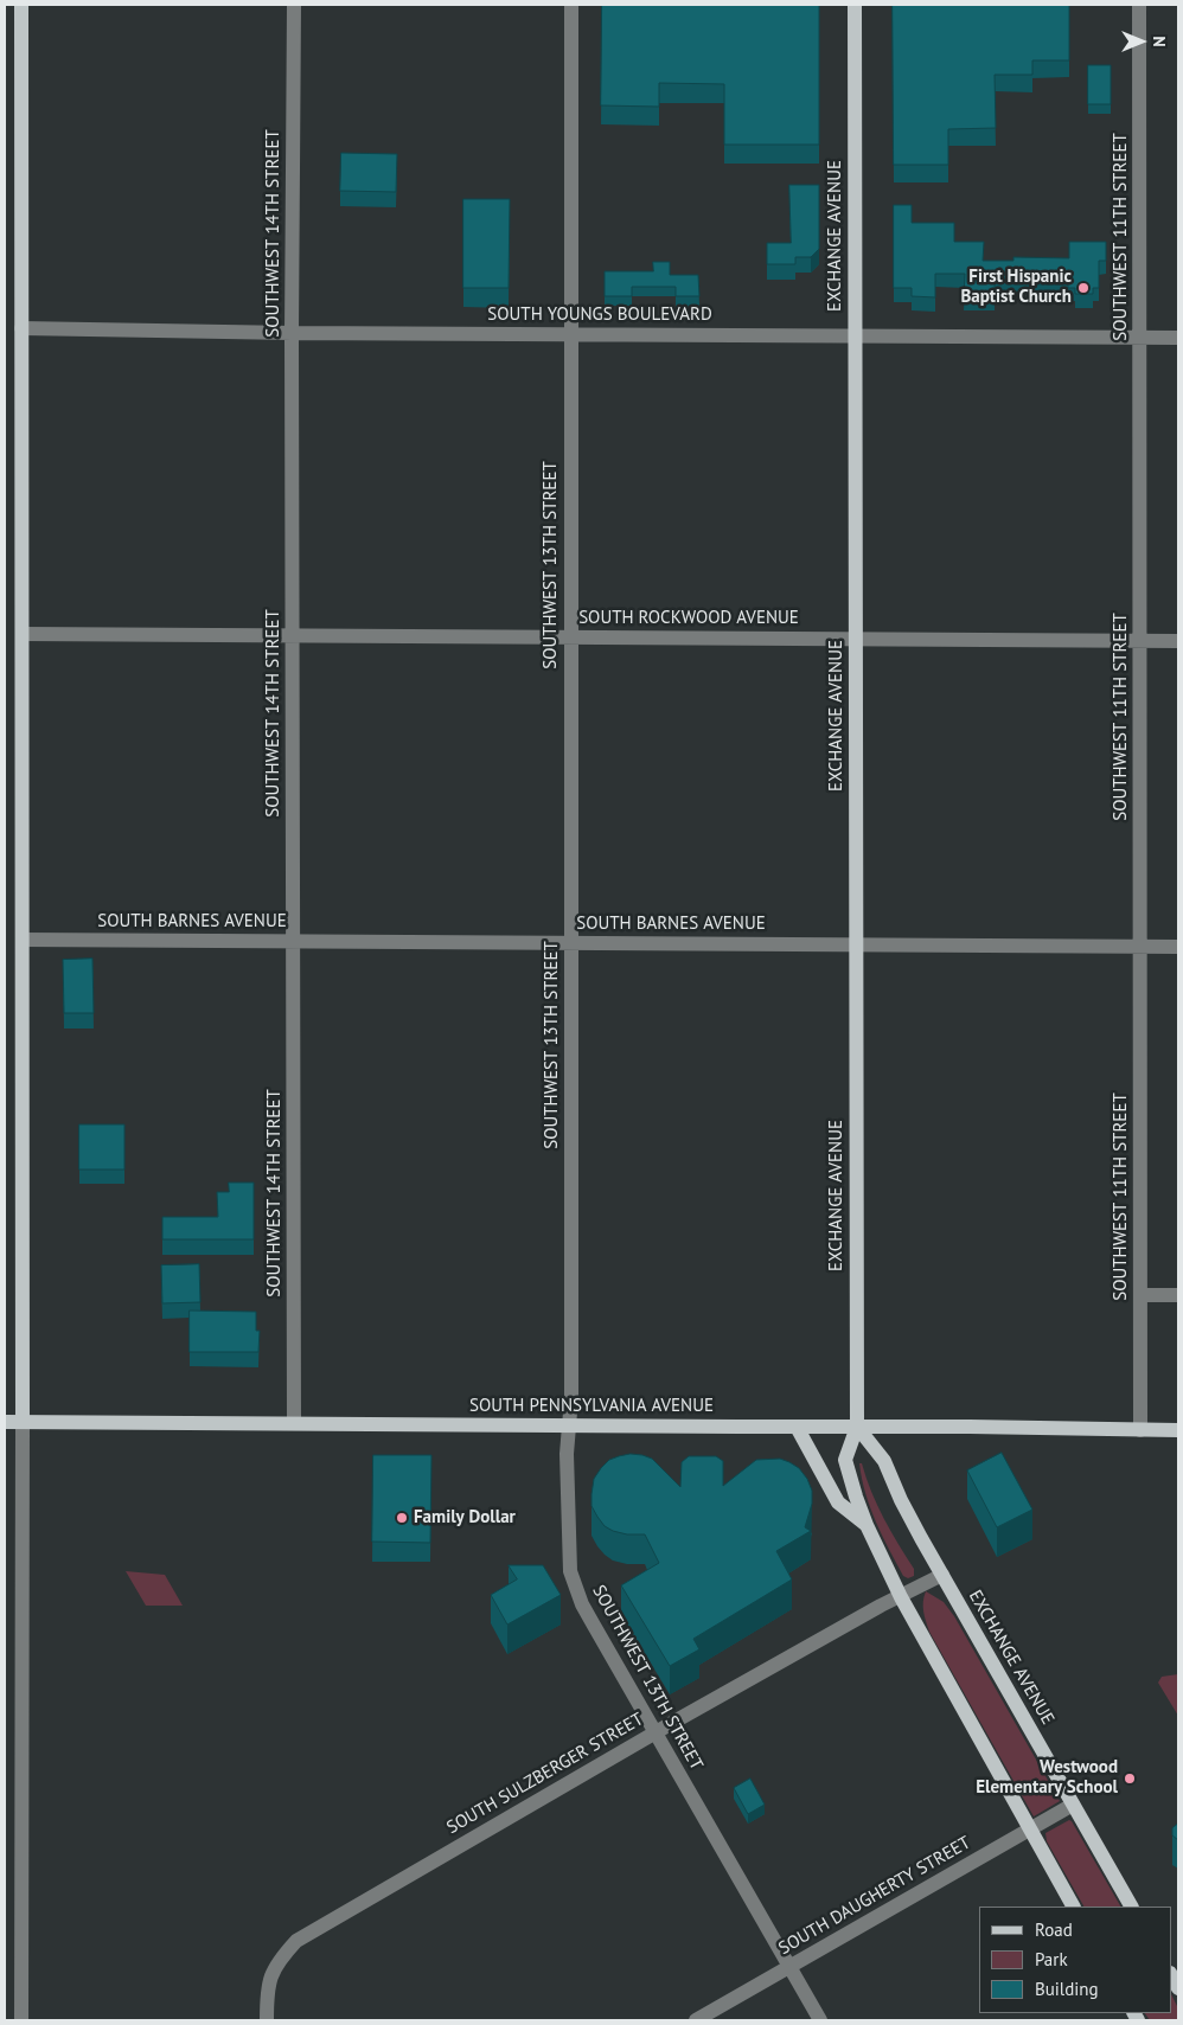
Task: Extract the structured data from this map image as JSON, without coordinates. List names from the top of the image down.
{
  "streets": {
    "main road": ["EXCHANGE AVENUE", "SOUTH PENNSYLVANIA AVENUE"],
    "street": [
      "SOUTHWEST 14TH STREET",
      "SOUTHWEST 11TH STREET",
      "SOUTH YOUNGS BOULEVARD",
      "SOUTHWEST 13TH STREET",
      "SOUTH ROCKWOOD AVENUE",
      "SOUTH BARNES AVENUE",
      "SOUTH SULZBERGER STREET",
      "SOUTH DAUGHERTY STREET"
    ]
  },
  "crossings": [
    ["SOUTHWEST 14TH STREET", "SOUTH YOUNGS BOULEVARD"],
    ["SOUTHWEST 14TH STREET", "SOUTH ROCKWOOD AVENUE"],
    ["SOUTHWEST 14TH STREET", "SOUTH BARNES AVENUE"],
    ["SOUTHWEST 14TH STREET", "SOUTH PENNSYLVANIA AVENUE"],
    ["EXCHANGE AVENUE", "SOUTH YOUNGS BOULEVARD"],
    ["EXCHANGE AVENUE", "SOUTH ROCKWOOD AVENUE"],
    ["EXCHANGE AVENUE", "SOUTH BARNES AVENUE"],
    ["EXCHANGE AVENUE", "SOUTH PENNSYLVANIA AVENUE"],
    ["EXCHANGE AVENUE", "SOUTH SULZBERGER STREET"],
    ["EXCHANGE AVENUE", "SOUTH DAUGHERTY STREET"],
    ["SOUTHWEST 11TH STREET", "SOUTH YOUNGS BOULEVARD"],
    ["SOUTHWEST 11TH STREET", "SOUTH ROCKWOOD AVENUE"],
    ["SOUTHWEST 11TH STREET", "SOUTH BARNES AVENUE"],
    ["SOUTHWEST 11TH STREET", "SOUTH PENNSYLVANIA AVENUE"],
    ["SOUTH YOUNGS BOULEVARD", "SOUTHWEST 13TH STREET"],
    ["SOUTHWEST 13TH STREET", "SOUTH ROCKWOOD AVENUE"],
    ["SOUTHWEST 13TH STREET", "SOUTH BARNES AVENUE"],
    ["SOUTHWEST 13TH STREET", "SOUTH PENNSYLVANIA AVENUE"],
    ["SOUTHWEST 13TH STREET", "SOUTH SULZBERGER STREET"],
    ["SOUTHWEST 13TH STREET", "SOUTH DAUGHERTY STREET"]
  ],
  "places": ["First Hispanic Baptist Church", "Family Dollar", "Westwood Elementary School"],
  "legend": ["Road", "Park", "Building"],
  "north": "right"
}
